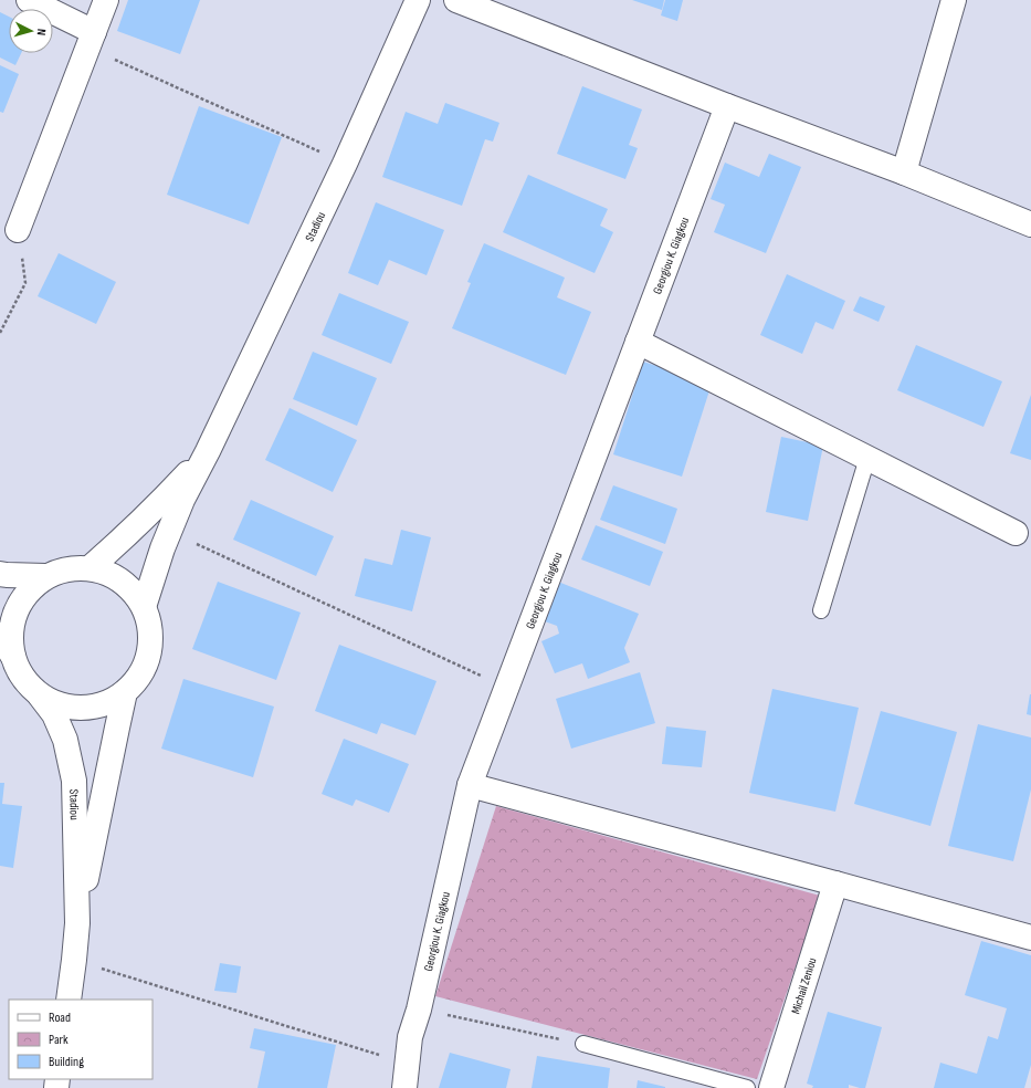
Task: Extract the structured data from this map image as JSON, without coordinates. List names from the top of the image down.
{
  "streets": {
    "street": ["Stadiou", "Georgiou K. Giagkou", "Michail Zeniou"]
  },
  "legend": ["Road", "Park", "Building"],
  "north": "right"
}
